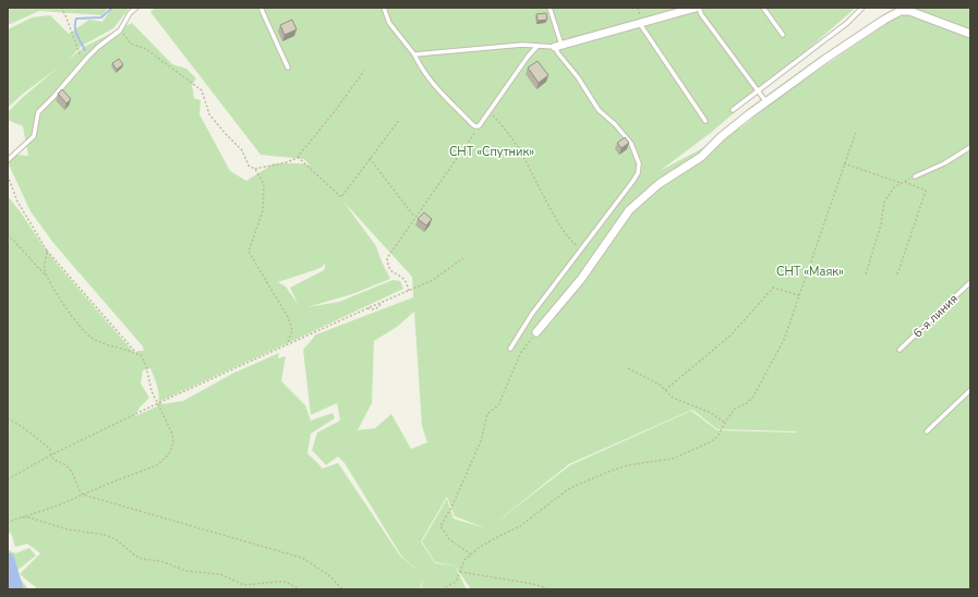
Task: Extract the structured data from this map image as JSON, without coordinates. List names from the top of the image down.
{
  "streets": {
    "lane": ["6-я линия"]
  },
  "parks": ["СНТ «Спутник»", "СНТ «Маяк»"]
}
